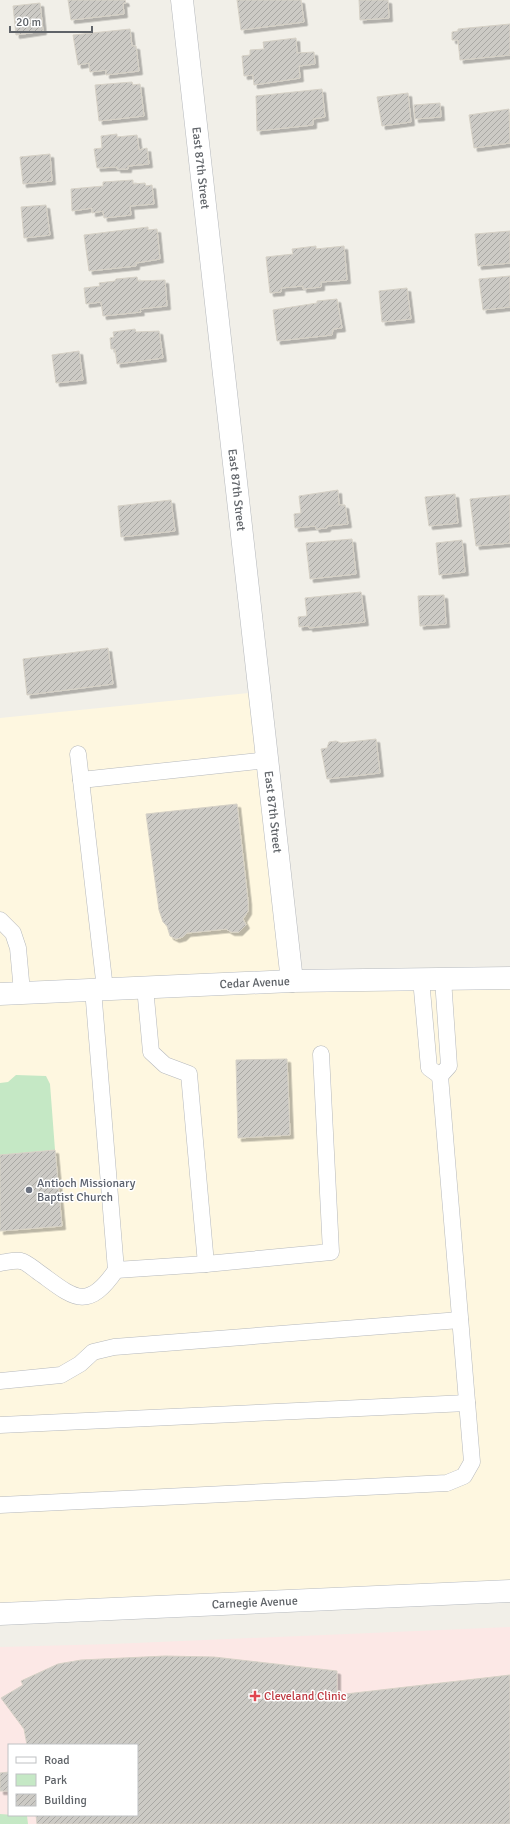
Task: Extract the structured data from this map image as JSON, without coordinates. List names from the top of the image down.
{
  "streets": {
    "street": ["East 87th Street", "Cedar Avenue", "Carnegie Avenue"]
  },
  "crossings": [
    ["East 87th Street", "Cedar Avenue"]
  ],
  "places": {
    "other": ["Antioch Missionary Baptist Church"],
    "health": ["Cleveland Clinic"]
  },
  "legend": ["Road", "Park", "Building"],
  "scale_bar": "20 m"
}
